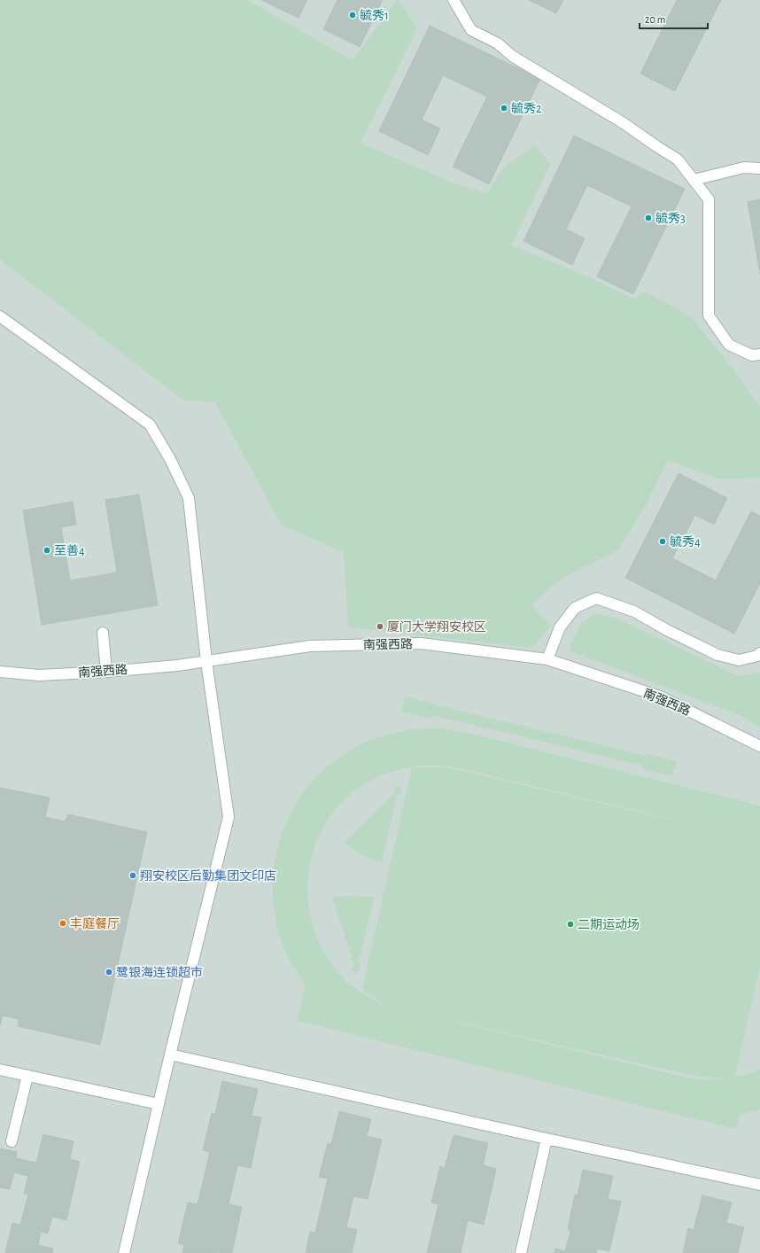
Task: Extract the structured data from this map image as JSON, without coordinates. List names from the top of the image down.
{
  "streets": {
    "street": ["南强西路"]
  },
  "places": [
    "毓秀1",
    "毓秀2",
    "毓秀3",
    "毓秀4",
    "至善4",
    "厦门大学翔安校区",
    "翔安校区后勤集团文印店",
    "丰庭餐厅",
    "二期运动场",
    "鹭银海连锁超市"
  ],
  "scale_bar": "20 m"
}
